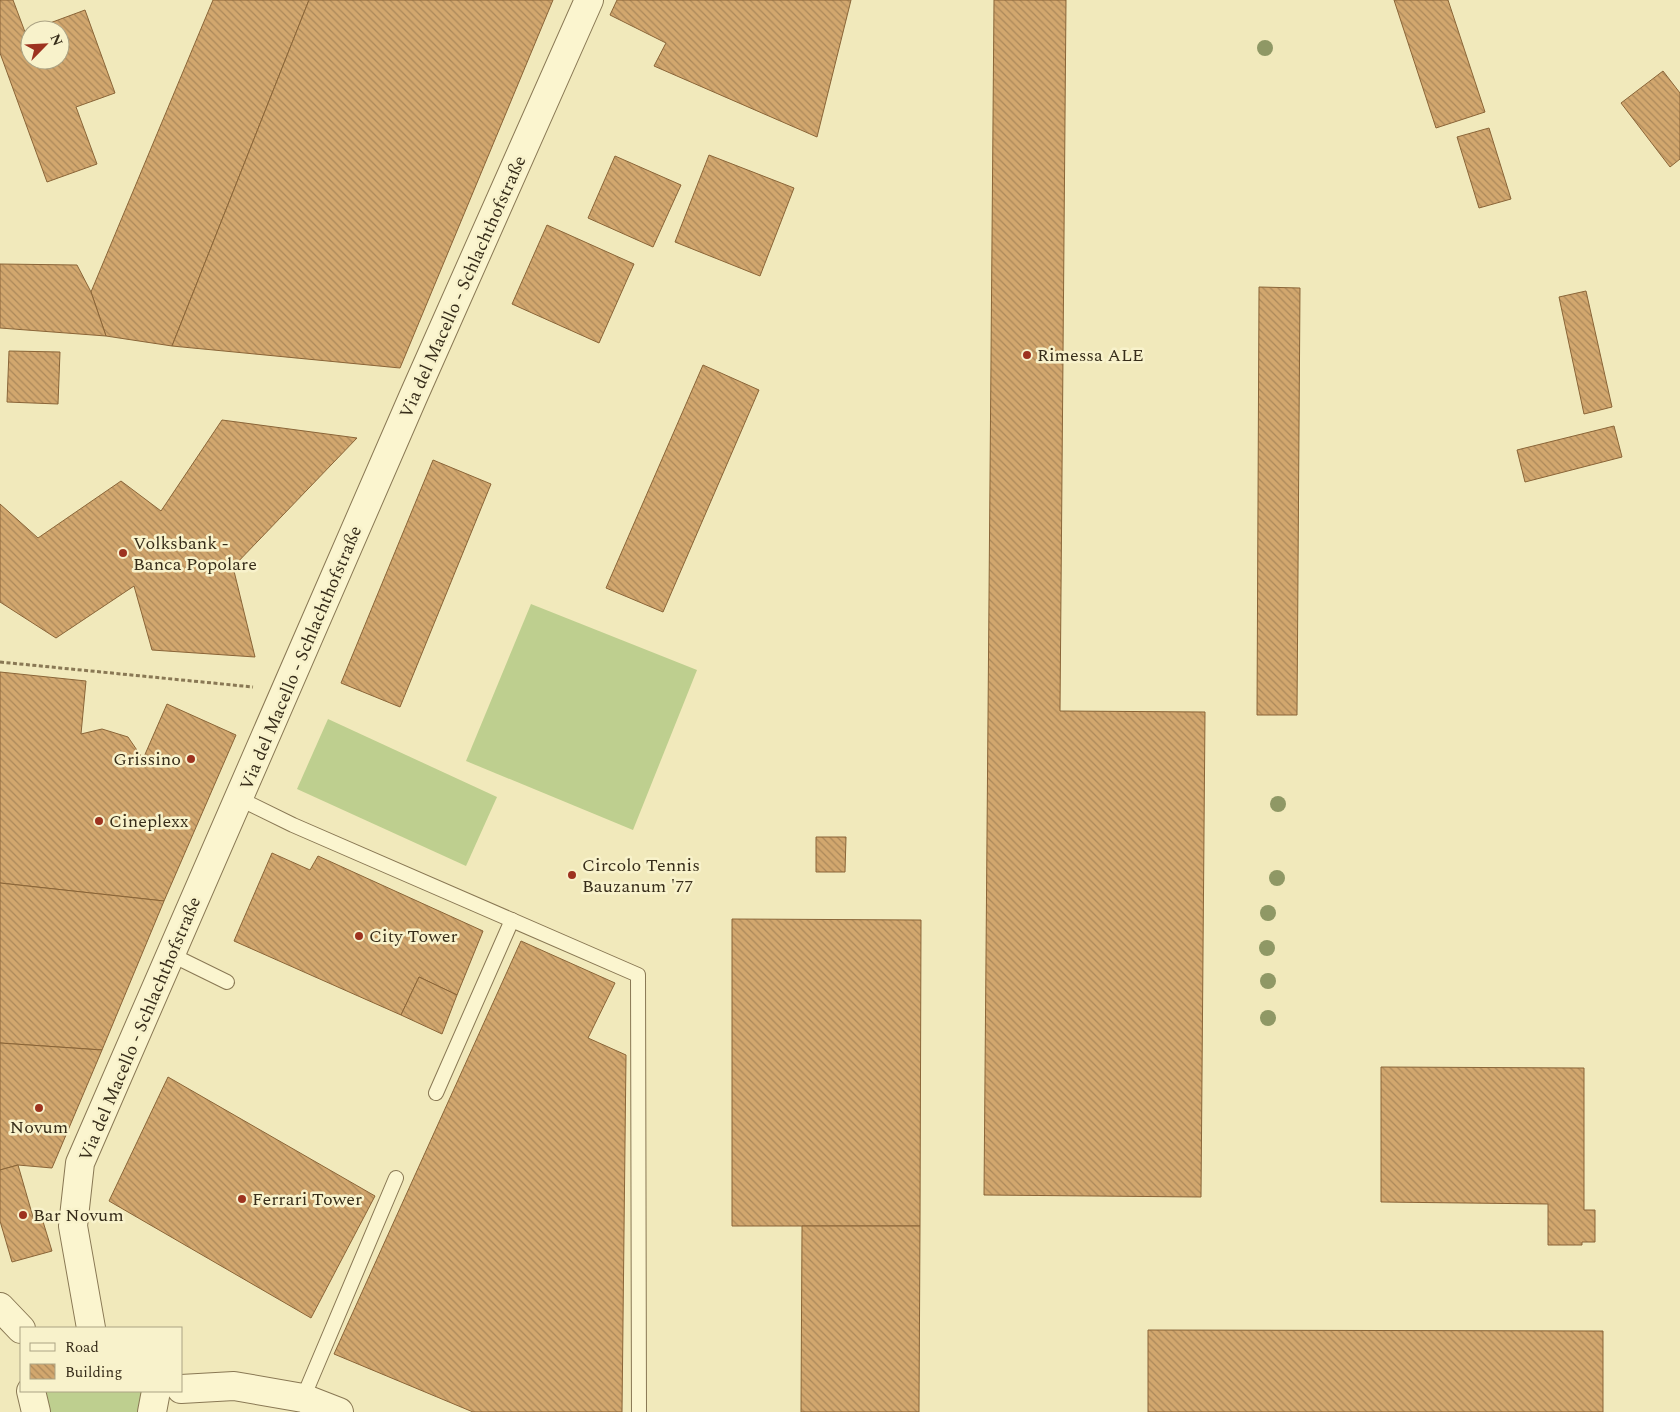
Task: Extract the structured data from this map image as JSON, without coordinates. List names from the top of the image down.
{
  "streets": {
    "street": ["Via del Macello - Schlachthofstraße"]
  },
  "places": [
    "Rimessa ALE",
    "Volksbank - Banca Popolare",
    "Grissino",
    "Cineplexx",
    "Circolo Tennis Bauzanum '77",
    "City Tower",
    "Novum",
    "Ferrari Tower",
    "Bar Novum"
  ],
  "legend": ["Road", "Building"],
  "north": "top right"
}
